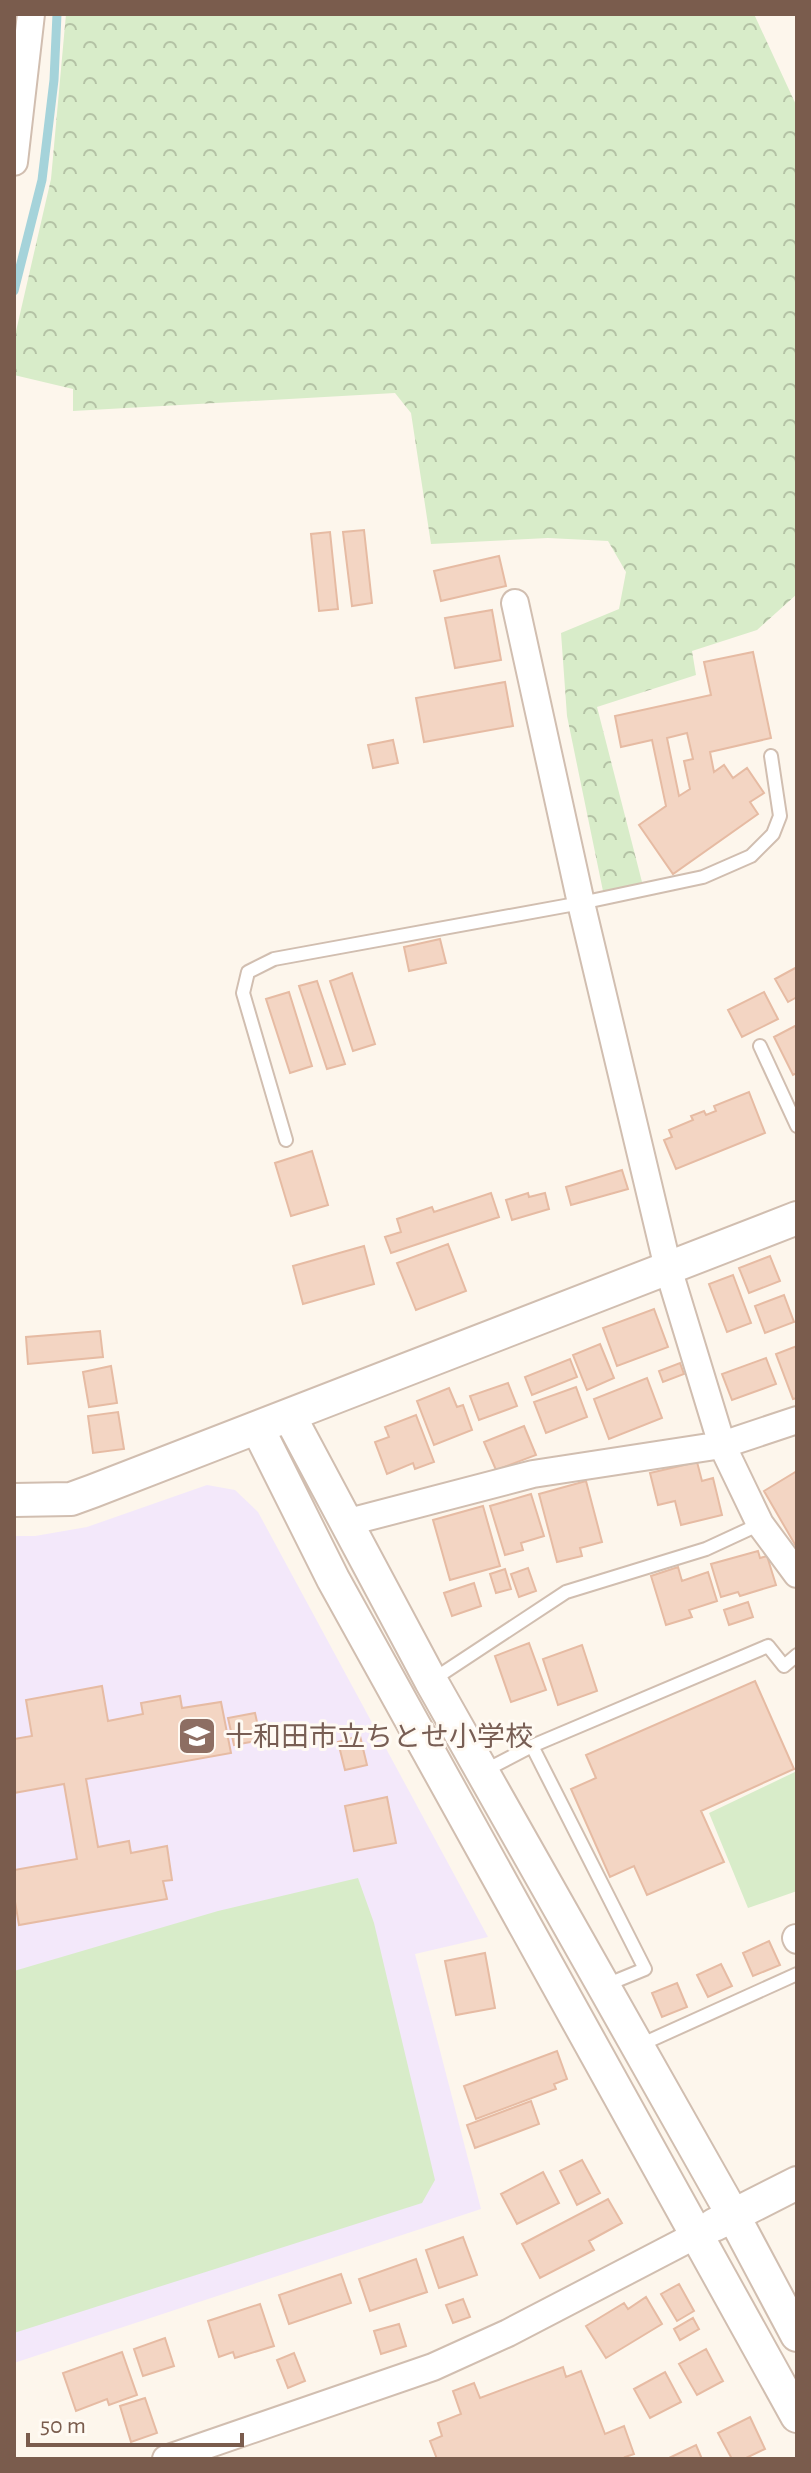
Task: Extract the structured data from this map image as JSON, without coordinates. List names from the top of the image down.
{
  "places": {
    "school or university": ["十和田市立ちとせ小学校"]
  },
  "scale_bar": "50 m"
}
